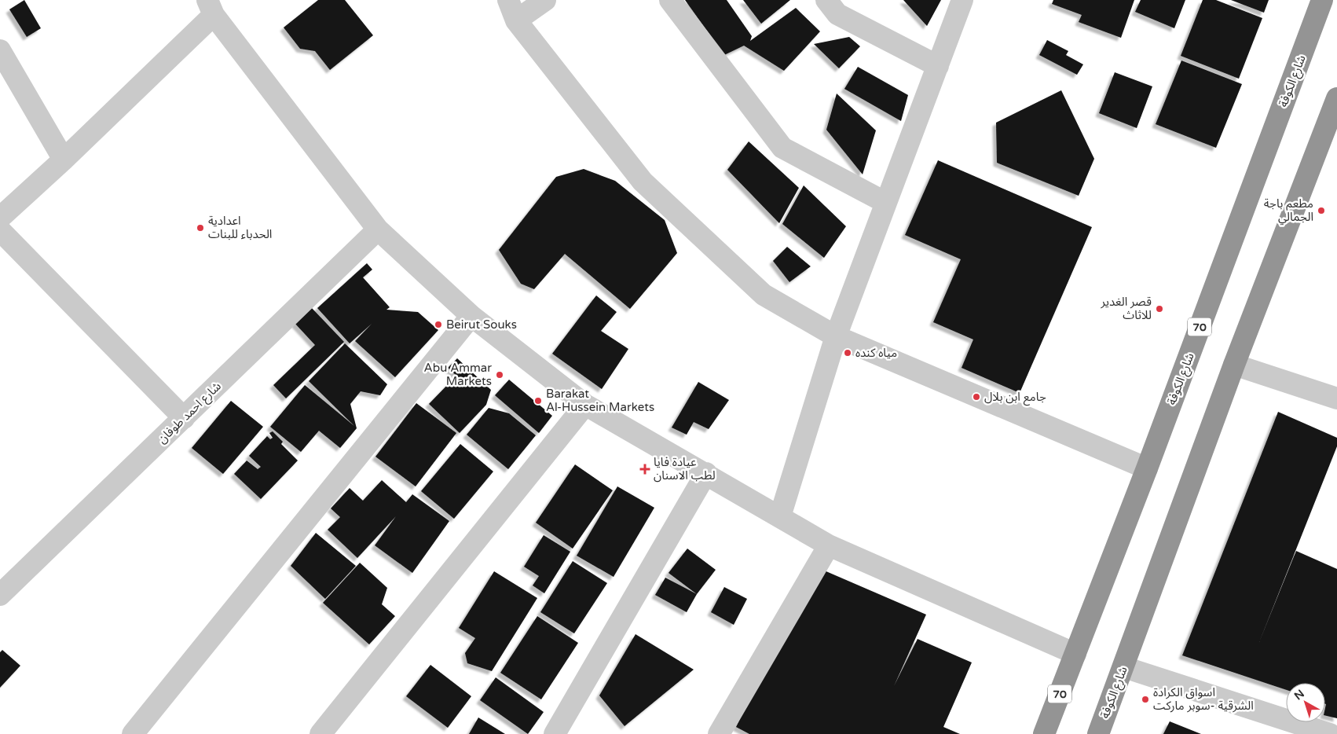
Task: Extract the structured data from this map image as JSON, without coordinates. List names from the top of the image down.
{
  "streets": {
    "highway": ["شارع الكوفة", "70"],
    "street": ["شارع احمد طوفان"]
  },
  "places": {
    "other": [
      "مطعم باجة الجمالي",
      "اعدادية الحدباء للبنات",
      "قصر الغدير للاثاث",
      "Beirut Souks",
      "مياه كنده",
      "Abu Ammar Markets",
      "جامع ابن بلال",
      "Barakat Al-Hussein Markets",
      "اسواق الكرادة الشرقية -سوبر ماركت"
    ],
    "health": ["عيادة فايا لطب الاسنان"]
  },
  "north": "top left"
}
